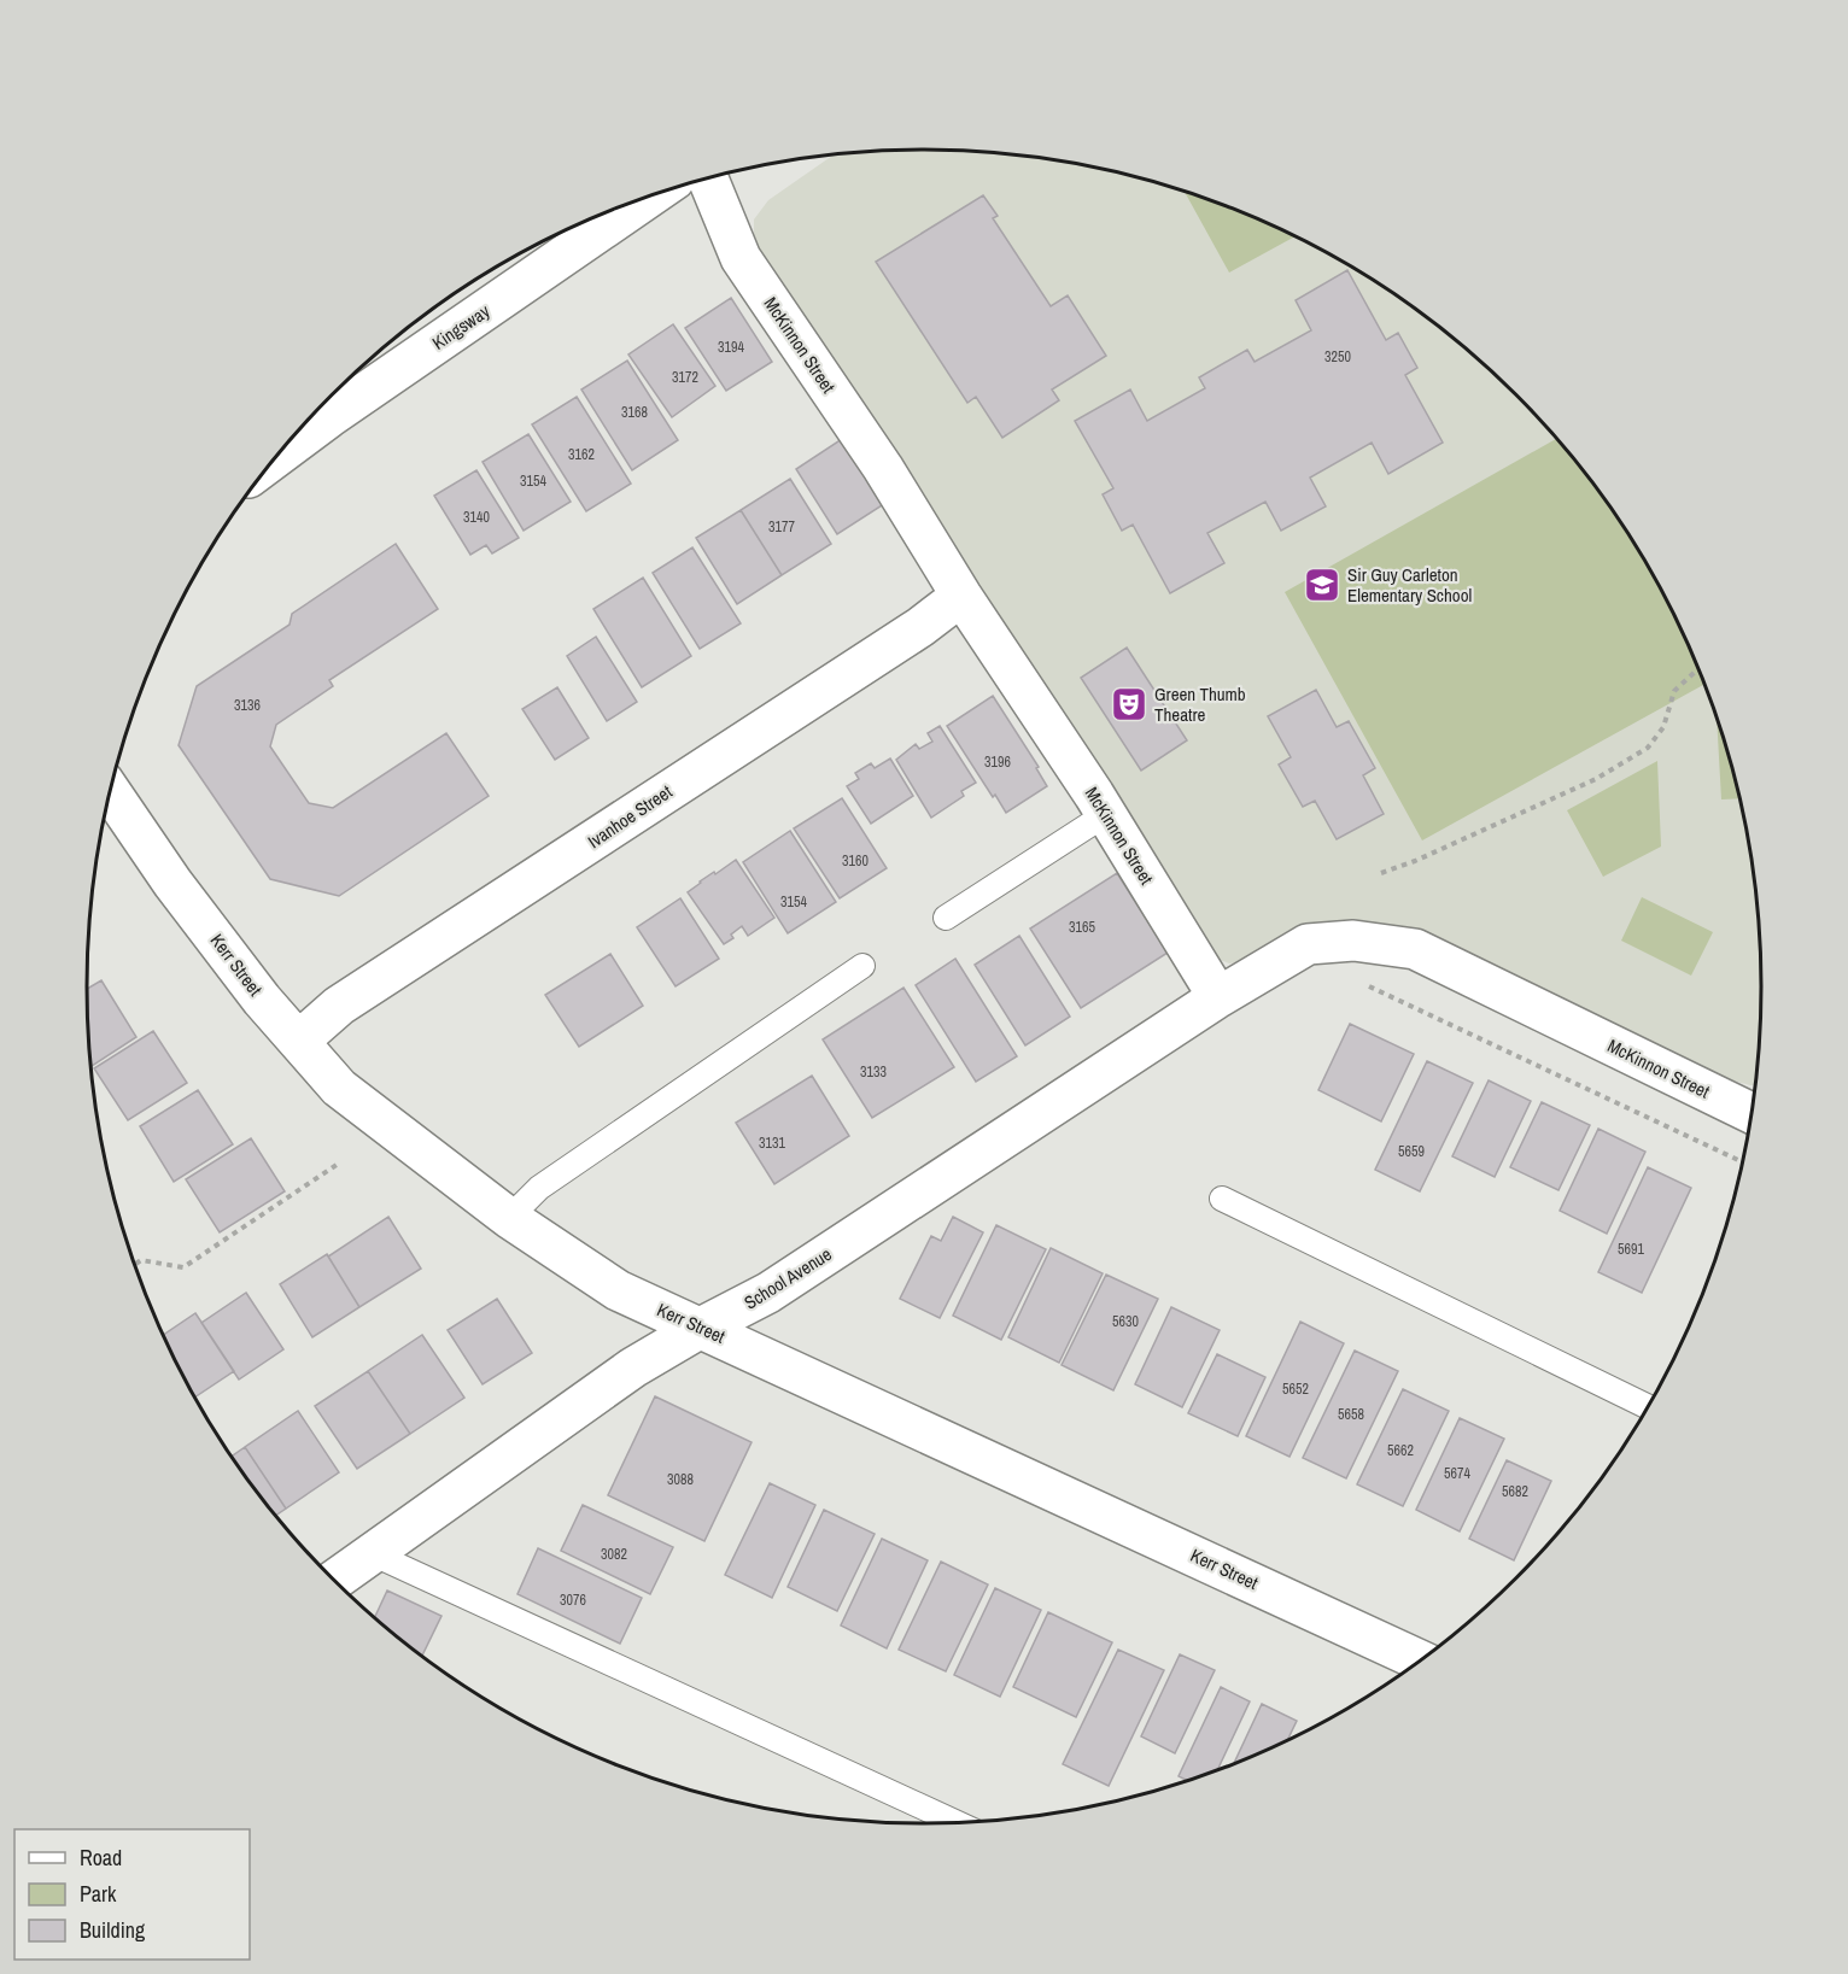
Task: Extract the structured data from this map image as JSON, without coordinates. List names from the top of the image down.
{
  "streets": {
    "street": [
      "Kingsway",
      "McKinnon Street",
      "Ivanhoe Street",
      "Kerr Street",
      "School Avenue"
    ]
  },
  "crossings": [
    ["McKinnon Street", "Ivanhoe Street"],
    ["McKinnon Street", "School Avenue"],
    ["Ivanhoe Street", "Kerr Street"],
    ["Kerr Street", "School Avenue"]
  ],
  "places": {
    "school or university": ["Sir Guy Carleton Elementary School"],
    "theatre": ["Green Thumb Theatre"]
  },
  "house_numbers": [
    "3194",
    "3250",
    "3172",
    "3168",
    "3162",
    "3154",
    "3140",
    "3177",
    "3136",
    "3196",
    "3160",
    "3154",
    "3165",
    "3133",
    "3131",
    "5659",
    "5691",
    "5630",
    "5652",
    "5658",
    "5662",
    "5674",
    "3088",
    "5682",
    "3082",
    "3076"
  ],
  "legend": ["Road", "Park", "Building"]
}
